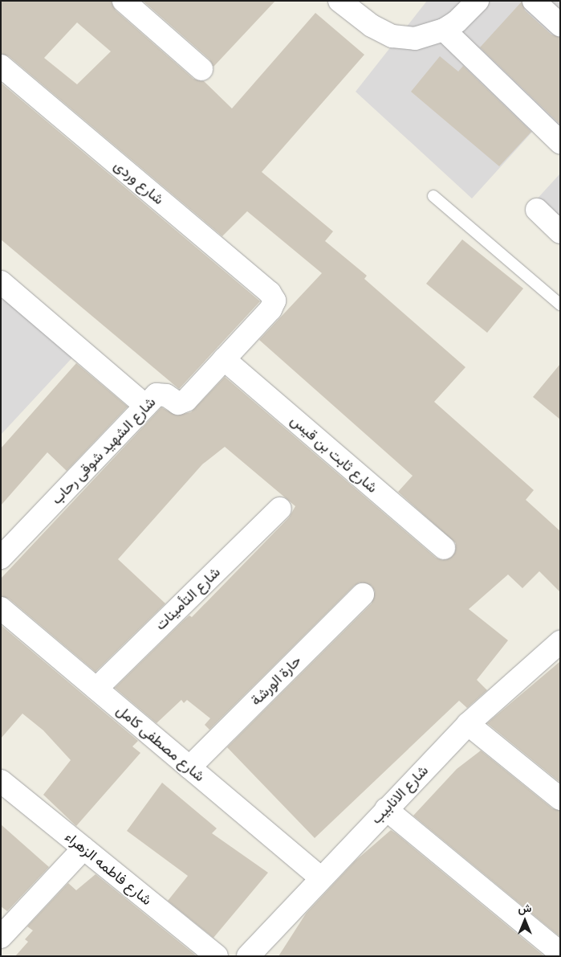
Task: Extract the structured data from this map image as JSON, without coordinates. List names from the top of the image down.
{
  "streets": {
    "street": [
      "شارع وردى",
      "شارع الشهيد شوقى رحاب",
      "شارع ثابت بن قيس",
      "شارع التأمينات",
      "حارة الورشة",
      "شارع مصطفى كامل",
      "شارع الانابيب",
      "شارع فاطمه الزهراء"
    ]
  },
  "crossings": [
    ["شارع وردى", "شارع الشهيد شوقى رحاب"],
    ["شارع الشهيد شوقى رحاب", "شارع ثابت بن قيس"],
    ["شارع التأمينات", "شارع مصطفى كامل"],
    ["حارة الورشة", "شارع مصطفى كامل"],
    ["شارع مصطفى كامل", "شارع الانابيب"]
  ],
  "north": "top"
}
